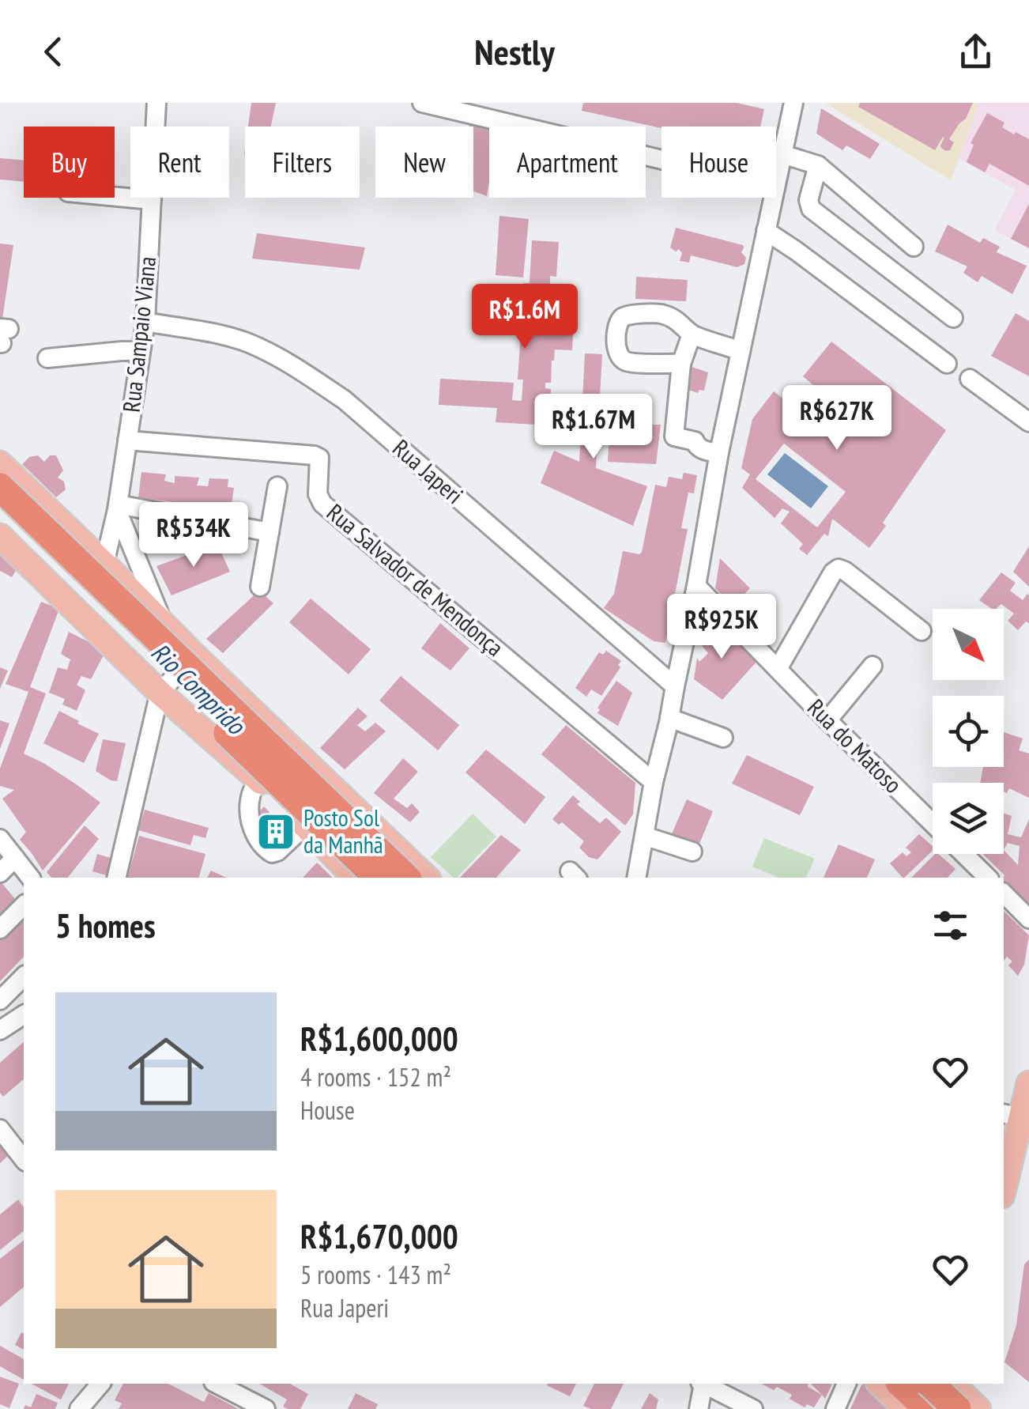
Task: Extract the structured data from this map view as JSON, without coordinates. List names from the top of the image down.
{
  "streets": {
    "street": [
      "Rua Sampaio Viana",
      "Rua Japeri",
      "Rua Salvador de Mendonça",
      "Rua do Matoso"
    ]
  },
  "crossings": [
    ["Rua Sampaio Viana", "Rua Japeri"],
    ["Rua Sampaio Viana", "Rua Salvador de Mendonça"]
  ],
  "water": ["Rio Comprido"],
  "places": {
    "building": ["Posto Sol da Manhã"]
  },
  "north": "bottom right",
  "page": {
    "header": "Nestly",
    "chip": [
      "Buy",
      "Rent",
      "Filters",
      "New",
      "Apartment",
      "House"
    ],
    "price": [
      "R$1.6M",
      "R$627K",
      "R$1.67M",
      "R$534K",
      "R$925K"
    ],
    "heading": "5 homes",
    "list": [
      {
        "name": "R$1,600,000",
        "note": "4 rooms · 152 m² · House"
      },
      {
        "name": "R$1,670,000",
        "note": "5 rooms · 143 m² · Rua Japeri"
      }
    ]
  }
}
